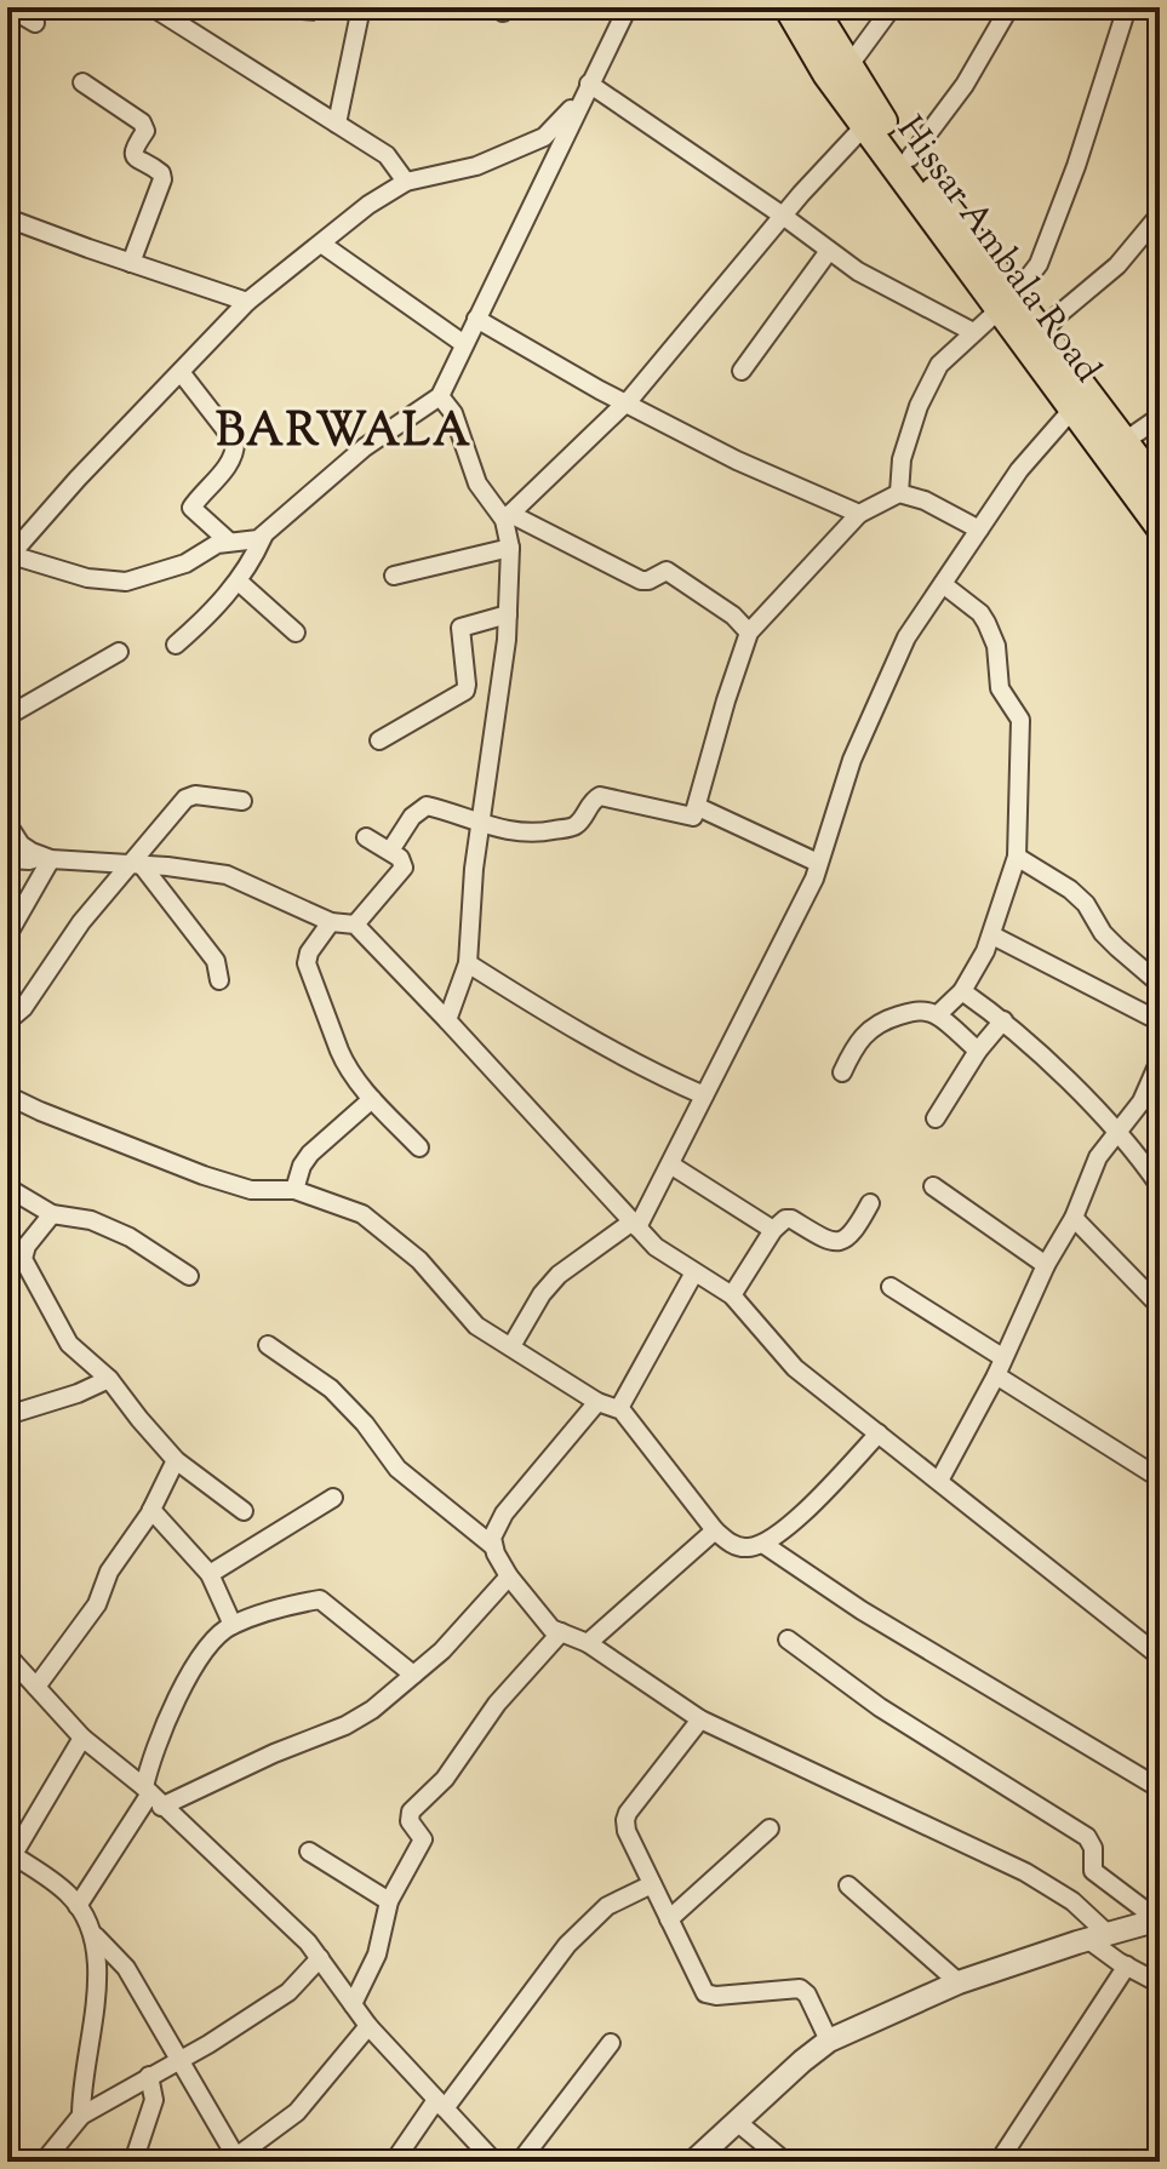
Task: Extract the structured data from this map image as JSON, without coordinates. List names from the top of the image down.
{
  "streets": {
    "main road": ["Hissar Ambala Road"]
  },
  "districts": ["BARWALA"]
}
